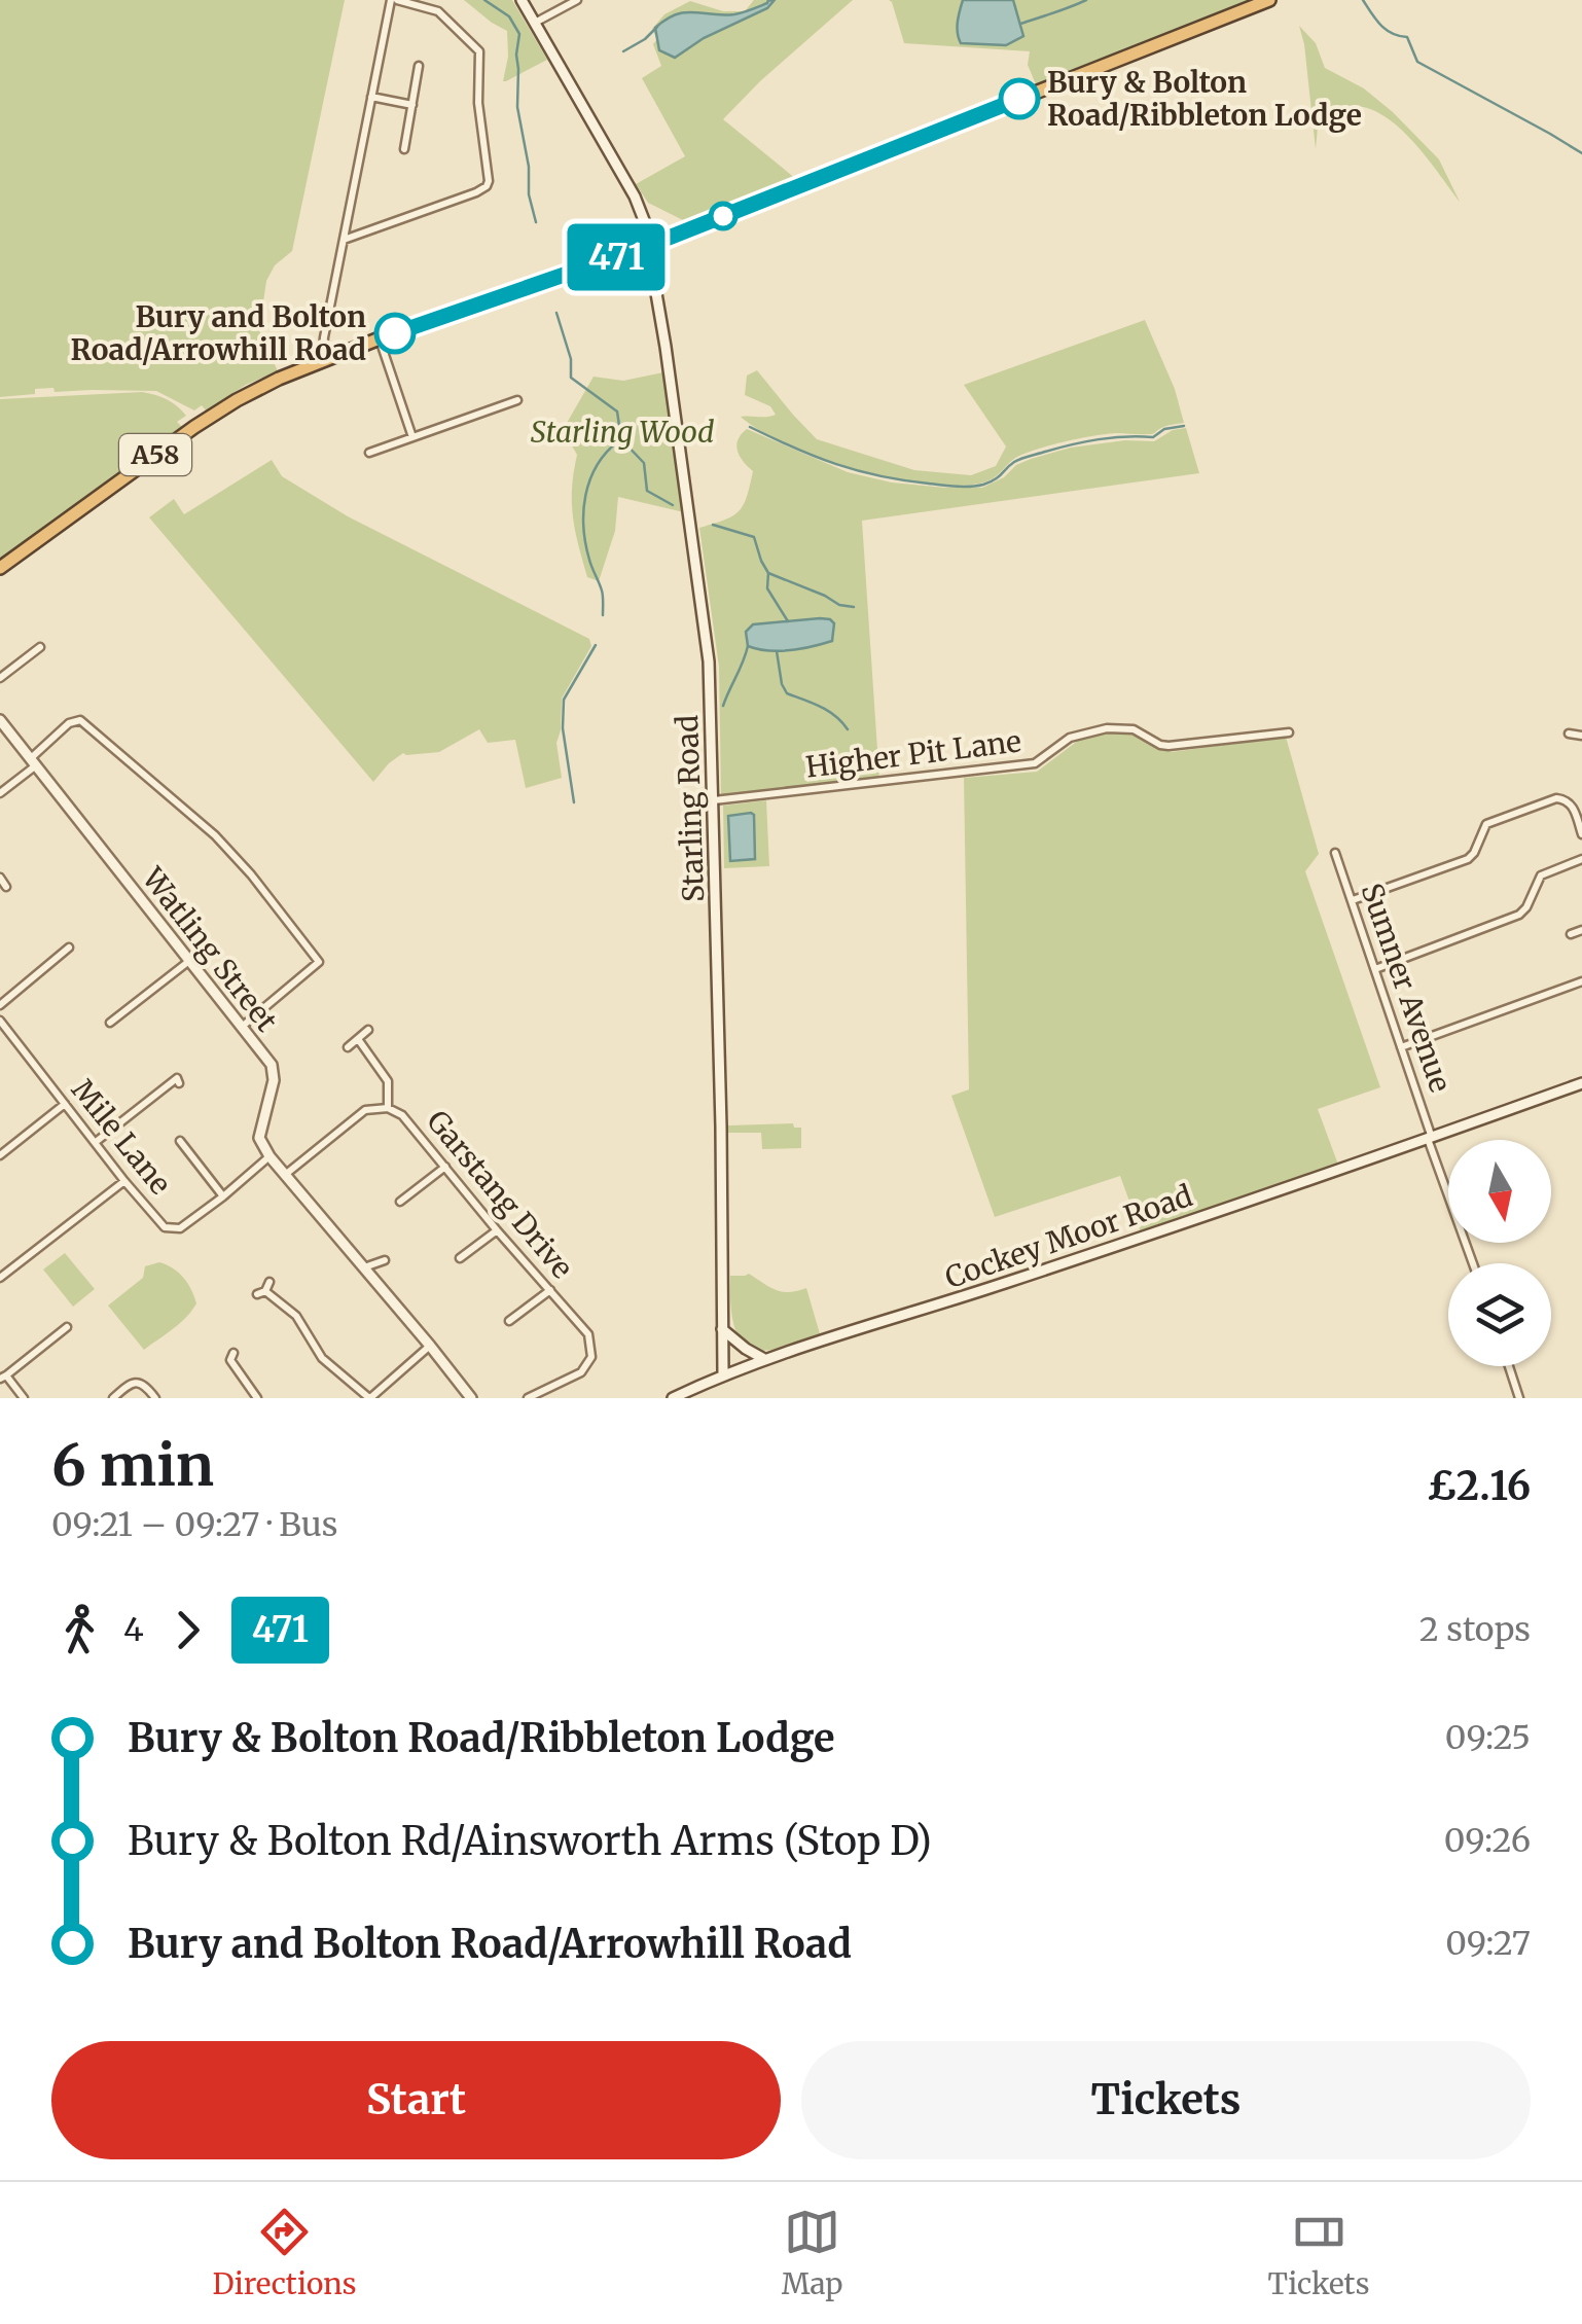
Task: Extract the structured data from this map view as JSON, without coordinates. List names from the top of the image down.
{
  "streets": {
    "highway": ["A58"],
    "main road": ["Starling Road", "Watling Street", "Cockey Moor Road"],
    "street": [
      "Higher Pit Lane",
      "Sumner Avenue",
      "Mile Lane",
      "Garstang Drive"
    ]
  },
  "crossings": [
    ["A58", "Starling Road"],
    ["Higher Pit Lane", "Starling Road"],
    ["Starling Road", "Cockey Moor Road"],
    ["Watling Street", "Mile Lane"],
    ["Sumner Avenue", "Cockey Moor Road"]
  ],
  "parks": ["Starling Wood"],
  "places": ["Bury & Bolton Road/Ribbleton Lodge", "Bury and Bolton Road/Arrowhill Road"],
  "lines": ["bus line 471"],
  "north": "bottom",
  "page": {
    "on_map": "471",
    "heading": ["6 min", "09:21 – 09:27 · Bus", "£2.16"],
    "legs": ["4", "471", "2 stops"],
    "list": [
      {
        "name": "Bury & Bolton Road/Ribbleton Lodge",
        "value": "09:25"
      },
      {
        "name": "Bury & Bolton Rd/Ainsworth Arms (Stop D)",
        "value": "09:26"
      },
      {
        "name": "Bury and Bolton Road/Arrowhill Road",
        "value": "09:27"
      }
    ],
    "buttons": ["Start", "Tickets"],
    "tabs": ["Directions", "Map", "Tickets"]
  }
}
